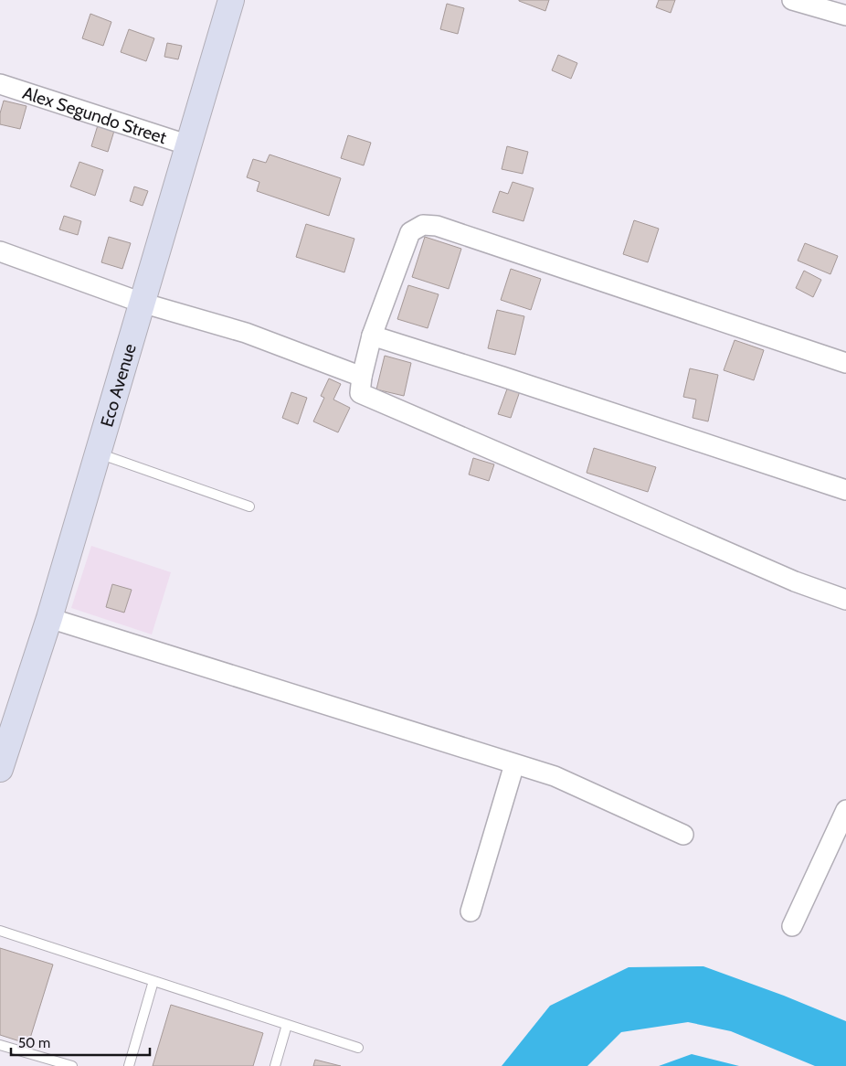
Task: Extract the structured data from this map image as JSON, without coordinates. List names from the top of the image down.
{
  "streets": {
    "main road": ["Eco Avenue"],
    "street": ["Alex Segundo Street"]
  },
  "crossings": [
    ["Alex Segundo Street", "Eco Avenue"]
  ],
  "scale_bar": "50 m"
}
